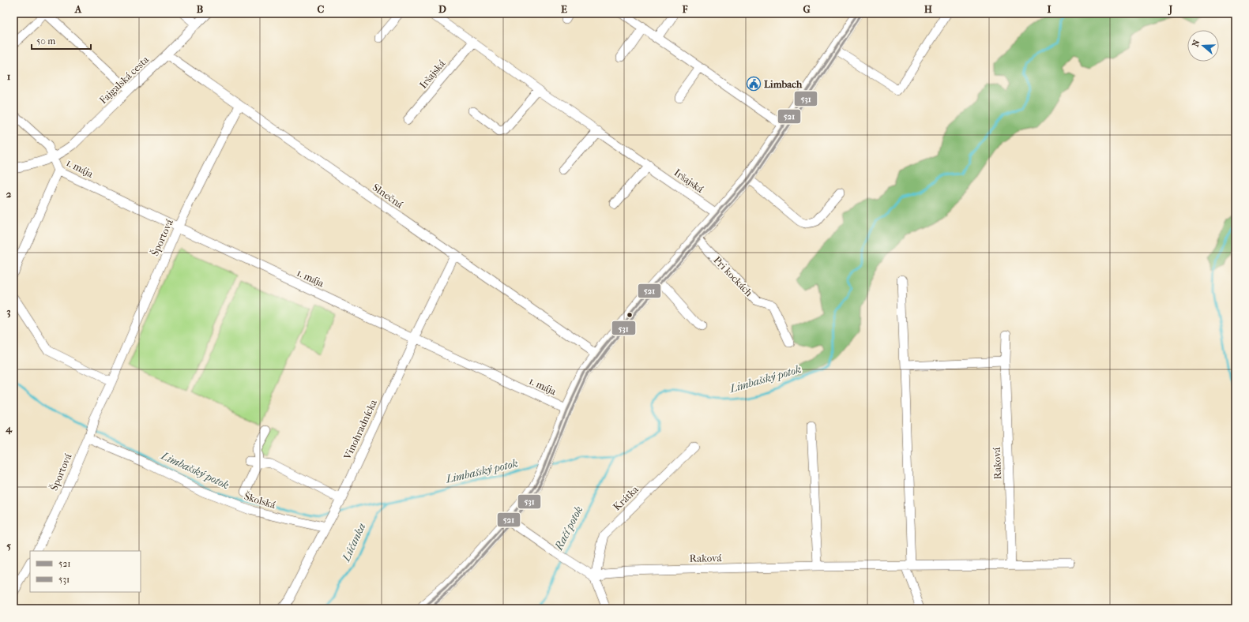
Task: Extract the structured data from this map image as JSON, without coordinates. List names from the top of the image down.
{
  "streets": {
    "street": [
      "Iršajská",
      "Fajgalská cesta",
      "1. mája",
      "Slnečná",
      "Športová",
      "Pri kockách",
      "Vinohradnícka",
      "Raková",
      "Krátka",
      "Školská"
    ]
  },
  "crossings": [
    ["Fajgalská cesta", "1. mája"],
    ["Fajgalská cesta", "Slnečná"],
    ["1. mája", "Športová"],
    ["1. mája", "Vinohradnícka"],
    ["Slnečná", "Športová"],
    ["Slnečná", "Vinohradnícka"],
    ["Športová", "Školská"],
    ["Vinohradnícka", "Školská"],
    ["Raková", "Krátka"]
  ],
  "water": ["Limbašský potok", "Račí potok", "Lúčanka"],
  "places": {
    "public building": ["Limbach"]
  },
  "lines": ["transit line 521", "transit line 531"],
  "legend": ["521", "531"],
  "scale_bar": "50 m",
  "north": "left",
  "grid": {
    "columns": [
      "A",
      "B",
      "C",
      "D",
      "E",
      "F",
      "G",
      "H",
      "I",
      "J"
    ],
    "rows": [
      "1",
      "2",
      "3",
      "4",
      "5"
    ]
  }
}
